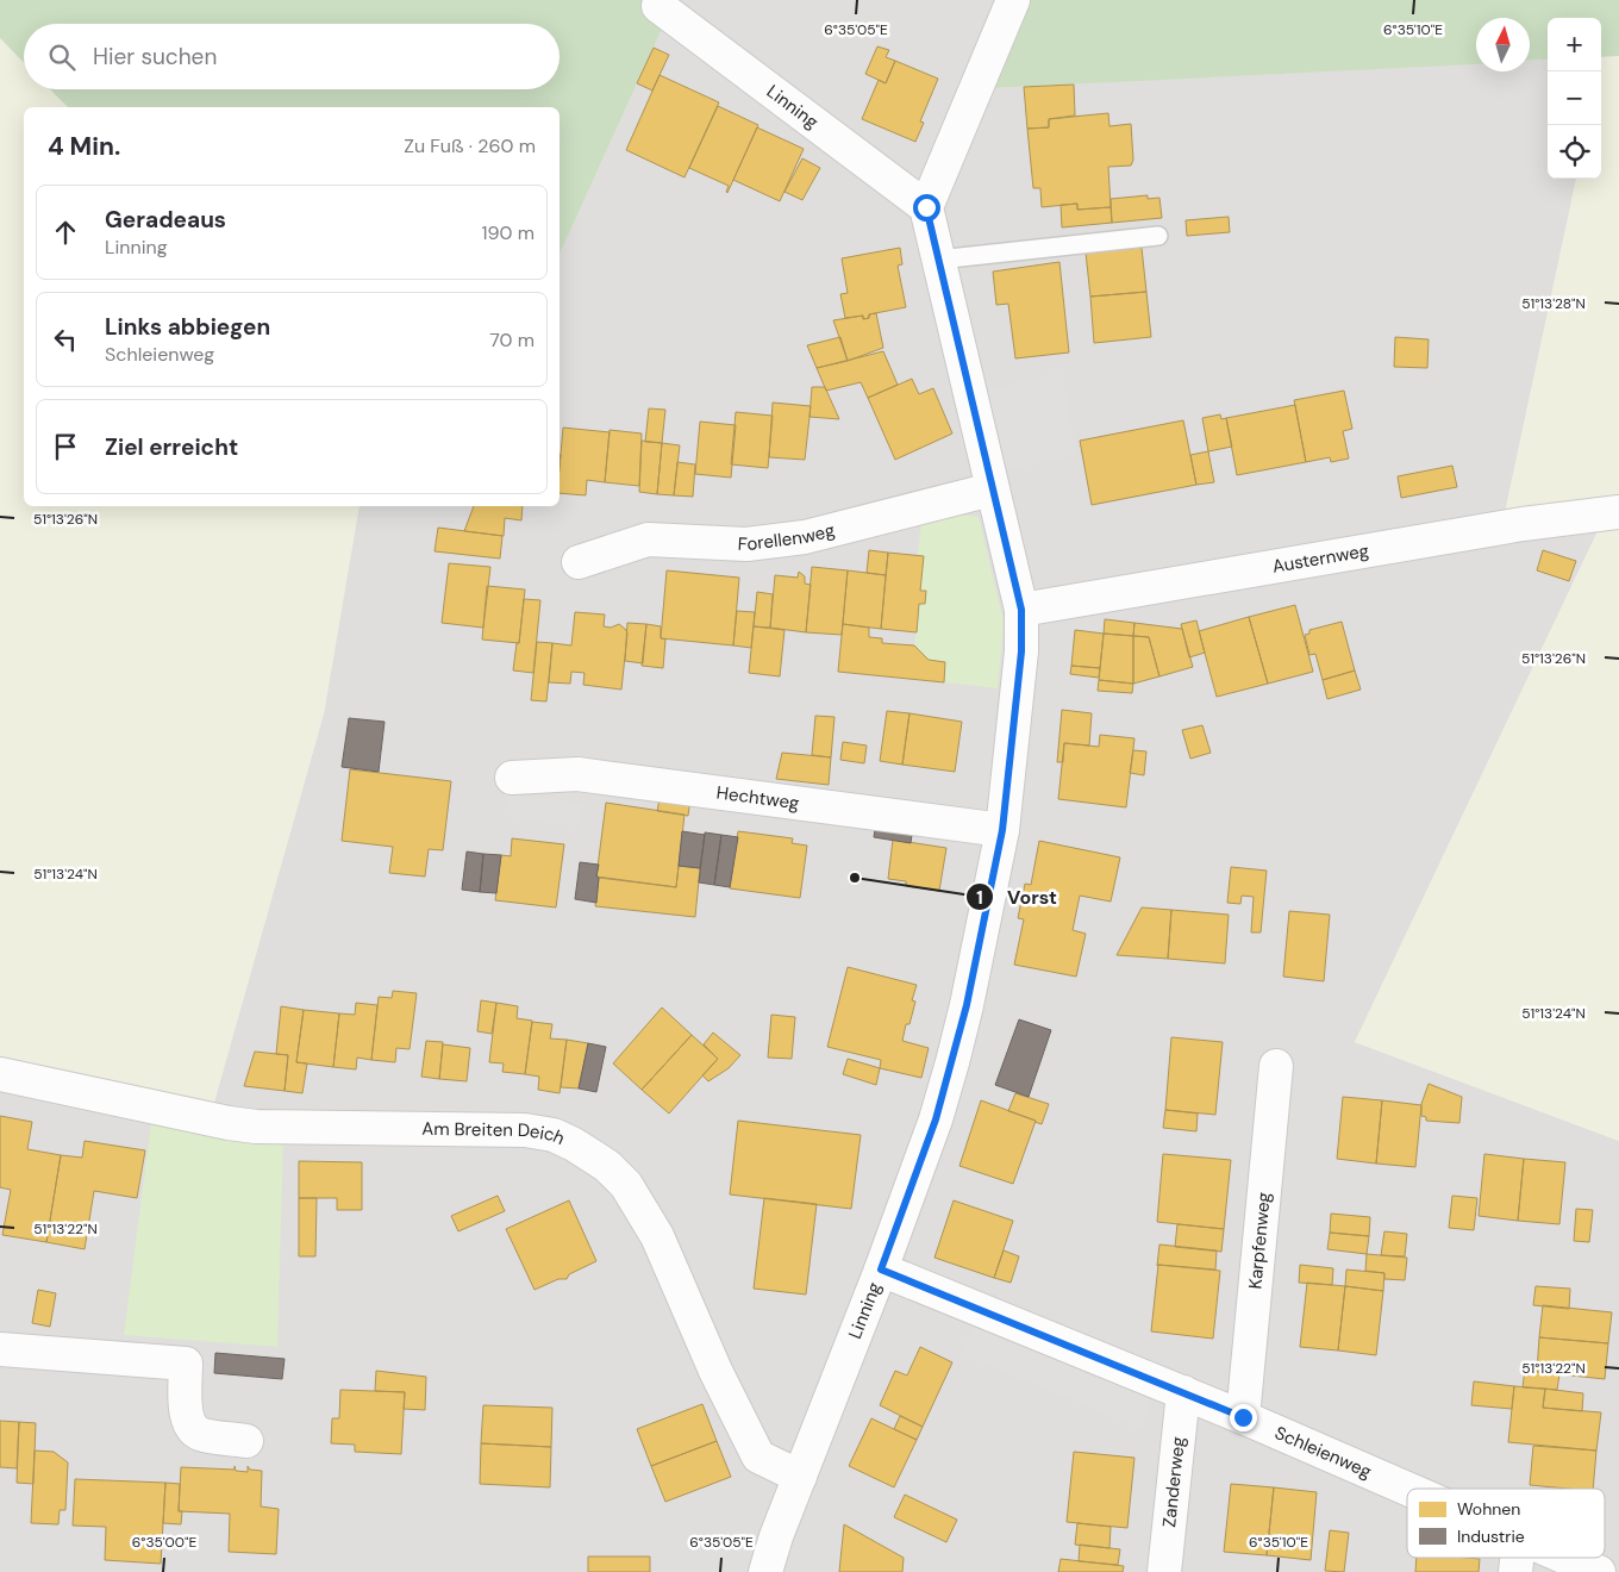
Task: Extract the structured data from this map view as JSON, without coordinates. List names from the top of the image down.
{
  "streets": {
    "street": [
      "Linning",
      "Forellenweg",
      "Austernweg",
      "Hechtweg",
      "Am Breiten Deich",
      "Karpfenweg",
      "Schleienweg",
      "Zanderweg"
    ]
  },
  "crossings": [
    ["Linning", "Forellenweg"],
    ["Linning", "Austernweg"],
    ["Linning", "Hechtweg"],
    ["Linning", "Am Breiten Deich"],
    ["Linning", "Schleienweg"],
    ["Karpfenweg", "Schleienweg"],
    ["Schleienweg", "Zanderweg"]
  ],
  "places": ["Vorst"],
  "legend": ["Wohnen", "Industrie"],
  "north": "top",
  "page": {
    "map_buttons": ["+", "−"],
    "search": "Hier suchen",
    "heading": ["4 Min.", "Zu Fuß · 260 m"],
    "list": [
      ["Geradeaus", "Linning", "190 m"],
      ["Links abbiegen", "Schleienweg", "70 m"],
      "Ziel erreicht"
    ]
  },
  "coordinates": [
    "6°35'05\"E",
    "6°35'10\"E",
    "51°13'28\"N",
    "51°13'26\"N",
    "51°13'24\"N",
    "51°13'22\"N",
    "6°35'00\"E"
  ]
}
